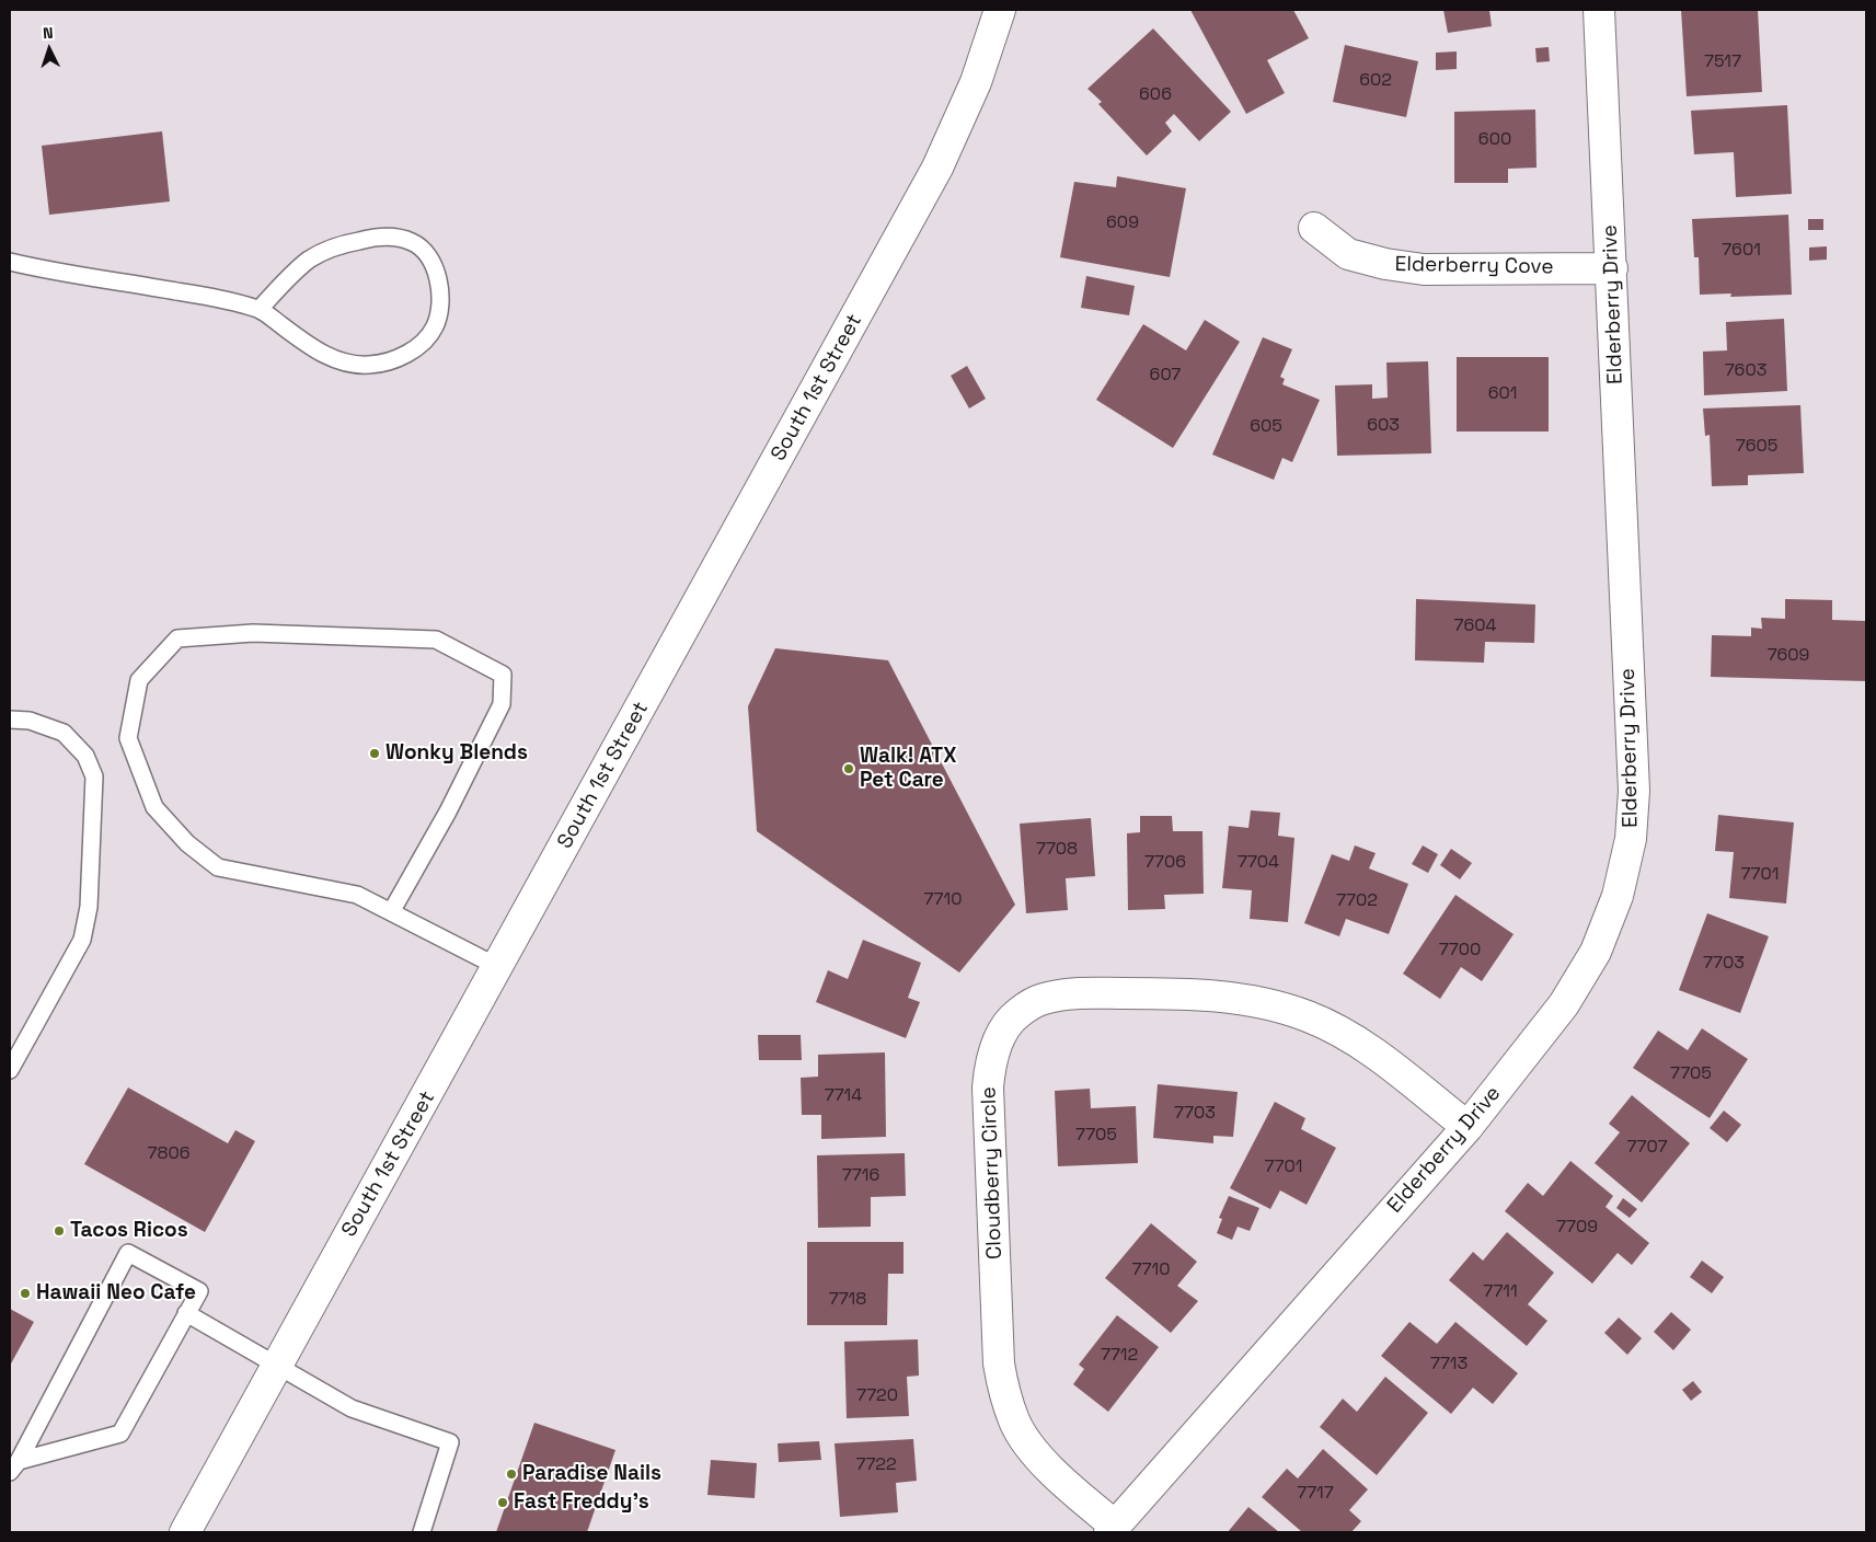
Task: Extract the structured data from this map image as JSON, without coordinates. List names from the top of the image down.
{
  "streets": {
    "street": [
      "Elderberry Cove",
      "Elderberry Drive",
      "South 1st Street",
      "Cloudberry Circle"
    ]
  },
  "crossings": [
    ["Elderberry Cove", "Elderberry Drive"],
    ["Elderberry Drive", "Cloudberry Circle"]
  ],
  "places": [
    "Wonky Blends",
    "Walk! ATX Pet Care",
    "Tacos Ricos",
    "Hawaii Neo Cafe",
    "Paradise Nails",
    "Fast Freddy's"
  ],
  "house_numbers": [
    "7517",
    "602",
    "606",
    "600",
    "609",
    "7601",
    "7603",
    "607",
    "601",
    "603",
    "605",
    "7605",
    "7604",
    "7609",
    "7708",
    "7706",
    "7704",
    "7701",
    "7710",
    "7702",
    "7700",
    "7703",
    "7705",
    "7714",
    "7703",
    "7705",
    "7707",
    "7806",
    "7701",
    "7716",
    "7709",
    "7710",
    "7711",
    "7718",
    "7712",
    "7713",
    "7720",
    "7722",
    "7717"
  ],
  "north": "top"
}
